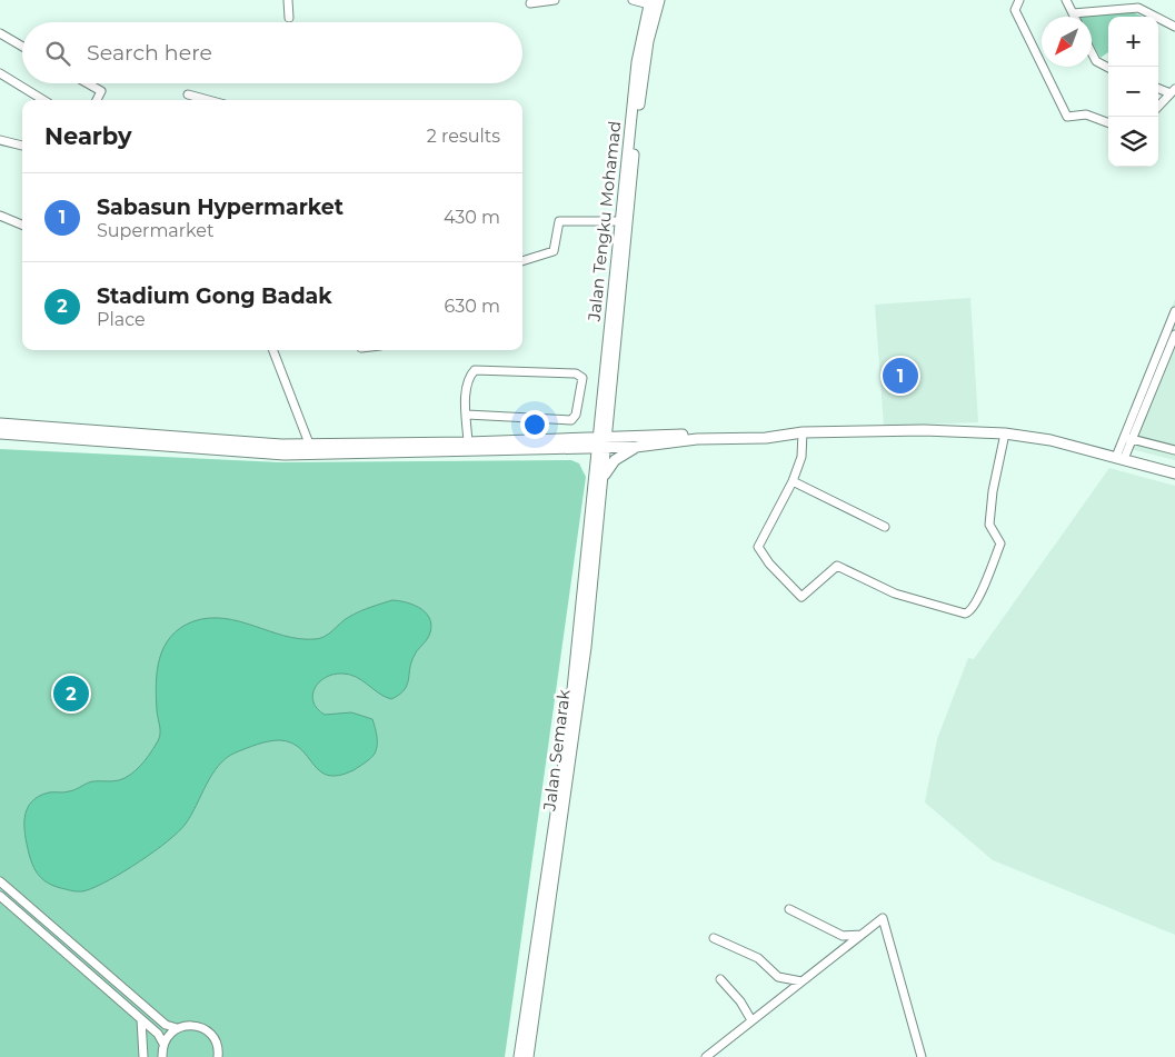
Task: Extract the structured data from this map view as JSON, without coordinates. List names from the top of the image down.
{
  "streets": {
    "main road": ["Jalan Tengku Mohamad", "Jalan Semarak"]
  },
  "crossings": [
    ["Jalan Tengku Mohamad", "Jalan Semarak"]
  ],
  "north": "bottom left",
  "page": {
    "map_buttons": ["+", "−"],
    "search": "Search here",
    "heading": ["Nearby", "2 results"],
    "list": [
      {
        "mark": "1",
        "name": "Sabasun Hypermarket",
        "note": "Supermarket",
        "value": "430 m"
      },
      {
        "mark": "2",
        "name": "Stadium Gong Badak",
        "note": "Place",
        "value": "630 m"
      }
    ],
    "pins": ["1", "2"]
  }
}
